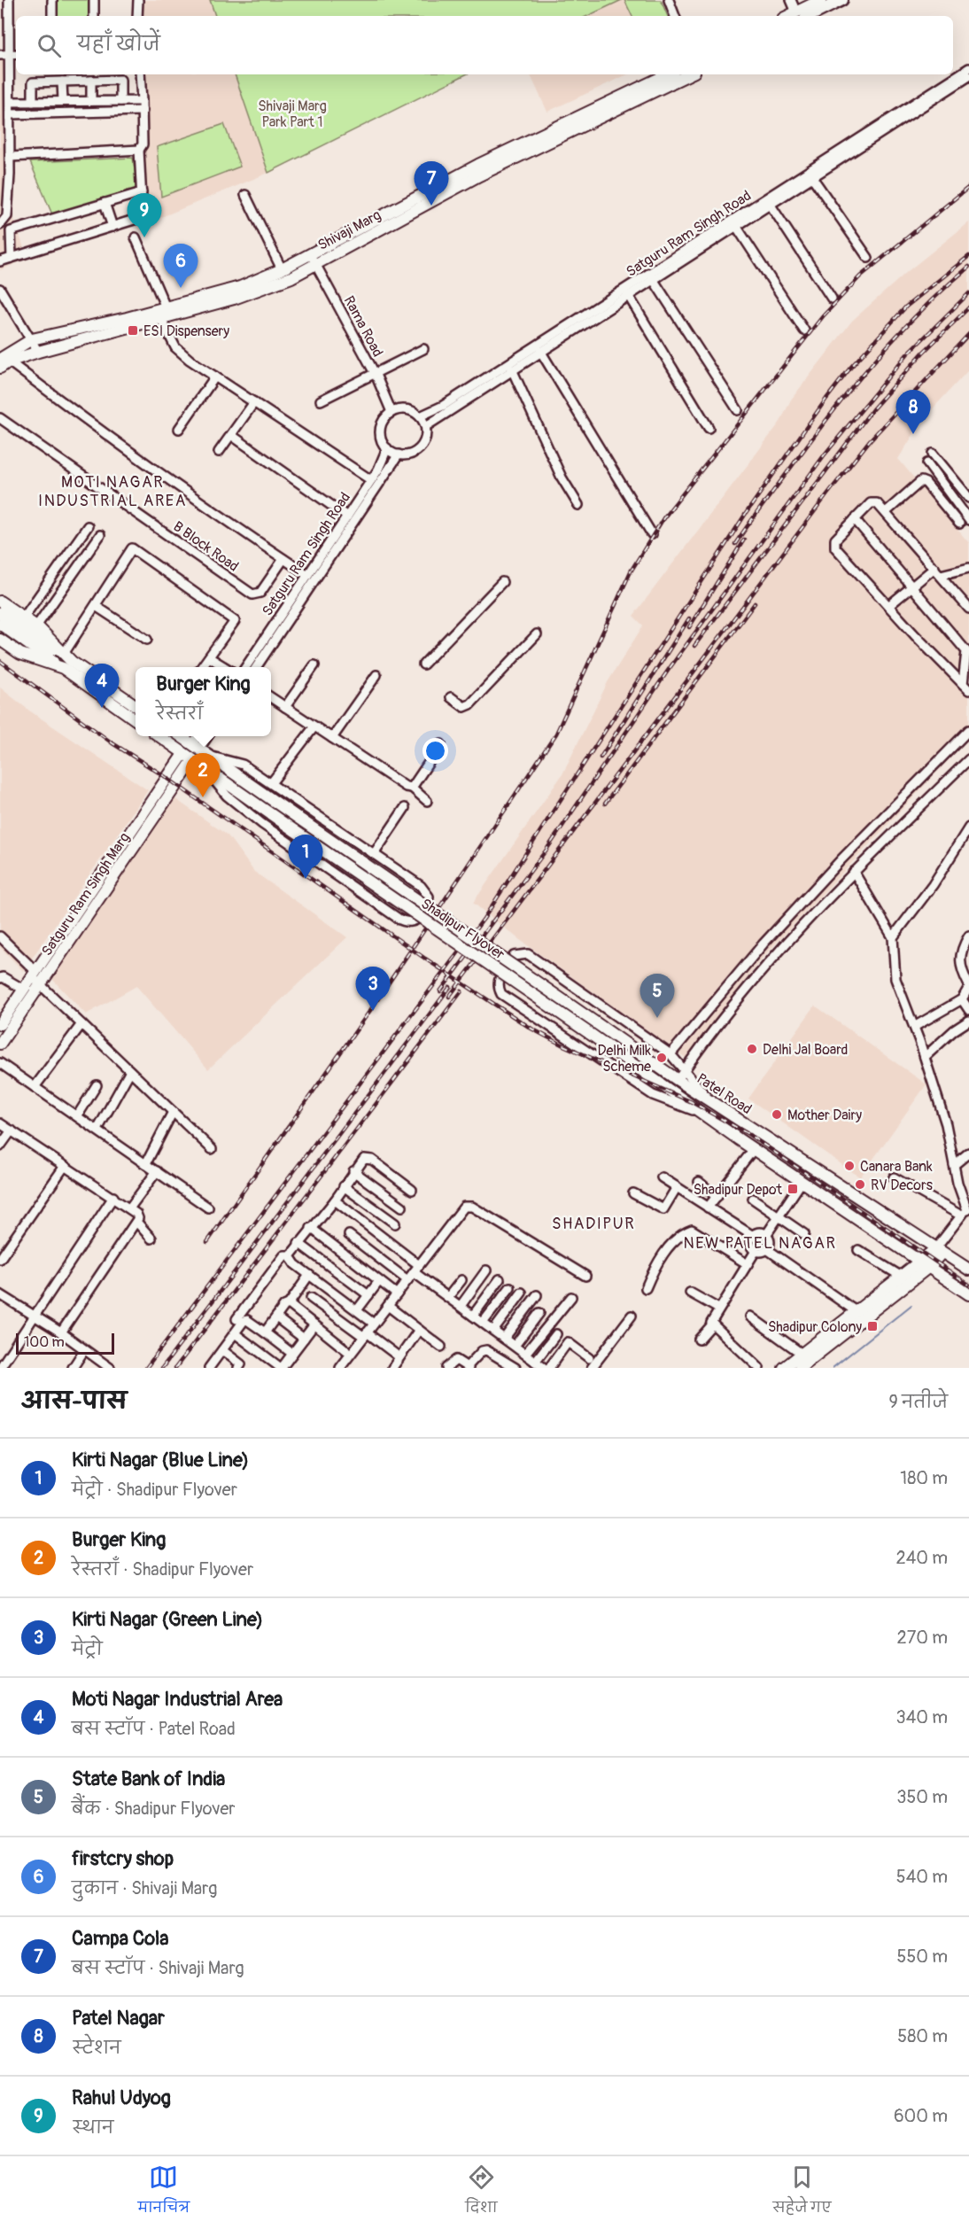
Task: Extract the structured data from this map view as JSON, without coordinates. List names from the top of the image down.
{
  "streets": {
    "main road": [
      "Shivaji Marg",
      "Satguru Ram Singh Marg",
      "Shadipur Flyover",
      "Patel Road"
    ],
    "street": ["Satguru Ram Singh Road", "Rama Road", "B Block Road"]
  },
  "crossings": [
    ["Shivaji Marg", "Rama Road"],
    ["Satguru Ram Singh Road", "Rama Road"],
    ["Shadipur Flyover", "Patel Road"]
  ],
  "districts": ["MOTI NAGAR INDUSTRIAL AREA", "SHADIPUR", "NEW PATEL NAGAR"],
  "parks": ["Shivaji Marg Park Part 1"],
  "places": {
    "transit": ["ESI Dispensery", "Shadipur Depot", "Shadipur Colony"],
    "other": [
      "Delhi Jal Board",
      "Delhi Milk Scheme",
      "Mother Dairy",
      "Canara Bank",
      "RV Decors"
    ]
  },
  "scale_bar": "100 m",
  "page": {
    "search": "यहाँ खोजें",
    "pins": [
      "7",
      "9",
      "6",
      "8",
      "4",
      "2",
      "1",
      "3",
      "5"
    ],
    "popup": ["Burger King", "रेस्तराँ"],
    "scale": "100 m",
    "heading": ["आस-पास", "9 नतीजे"],
    "list": [
      {
        "mark": "1",
        "name": "Kirti Nagar (Blue Line)",
        "note": "मेट्रो · Shadipur Flyover",
        "value": "180 m"
      },
      {
        "mark": "2",
        "name": "Burger King",
        "note": "रेस्तराँ · Shadipur Flyover",
        "value": "240 m"
      },
      {
        "mark": "3",
        "name": "Kirti Nagar (Green Line)",
        "note": "मेट्रो",
        "value": "270 m"
      },
      {
        "mark": "4",
        "name": "Moti Nagar Industrial Area",
        "note": "बस स्टॉप · Patel Road",
        "value": "340 m"
      },
      {
        "mark": "5",
        "name": "State Bank of India",
        "note": "बैंक · Shadipur Flyover",
        "value": "350 m"
      },
      {
        "mark": "6",
        "name": "firstcry shop",
        "note": "दुकान · Shivaji Marg",
        "value": "540 m"
      },
      {
        "mark": "7",
        "name": "Campa Cola",
        "note": "बस स्टॉप · Shivaji Marg",
        "value": "550 m"
      },
      {
        "mark": "8",
        "name": "Patel Nagar",
        "note": "स्टेशन",
        "value": "580 m"
      },
      {
        "mark": "9",
        "name": "Rahul Udyog",
        "note": "स्थान",
        "value": "600 m"
      }
    ],
    "nav": ["मानचित्र", "दिशा", "सहेजे गए"]
  }
}
